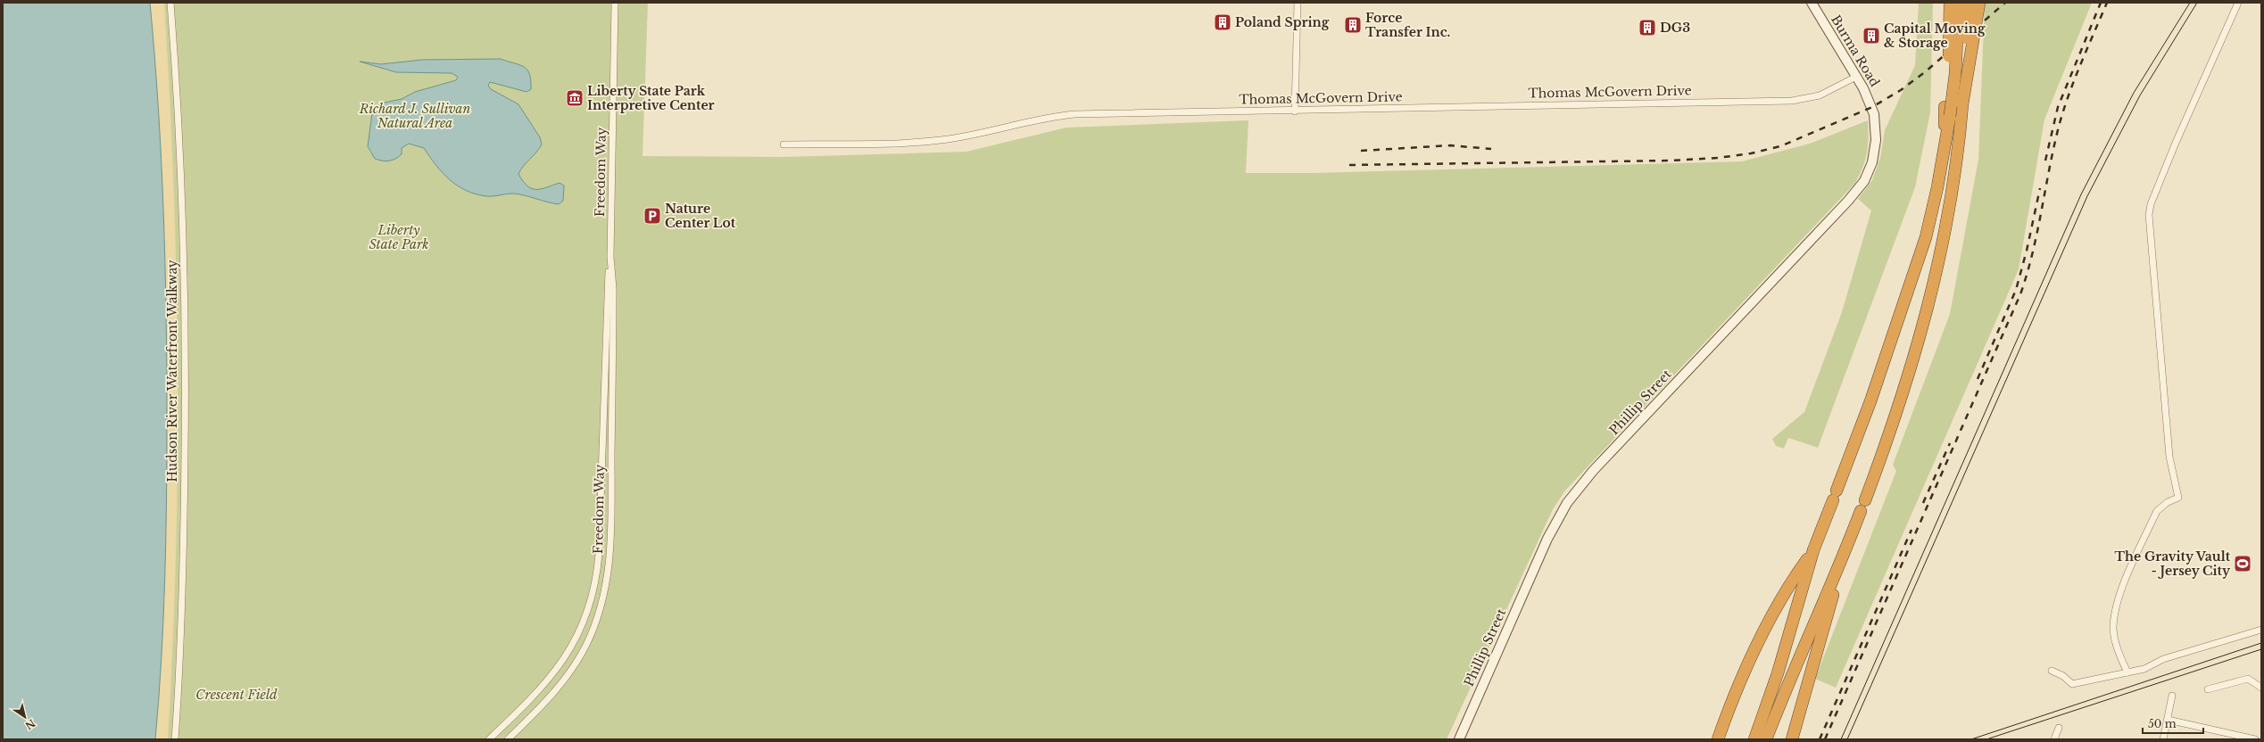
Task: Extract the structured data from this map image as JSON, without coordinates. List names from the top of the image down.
{
  "streets": {
    "street": [
      "Burma Road",
      "Thomas McGovern Drive",
      "Freedom Way",
      "Hudson River Waterfront Walkway",
      "Phillip Street"
    ]
  },
  "crossings": [
    ["Burma Road", "Thomas McGovern Drive"],
    ["Burma Road", "Phillip Street"]
  ],
  "parks": ["Richard J. Sullivan Natural Area", "Liberty State Park", "Crescent Field"],
  "places": {
    "building": [
      "Poland Spring",
      "Force Transfer Inc.",
      "DG3",
      "Capital Moving & Storage"
    ],
    "museum": ["Liberty State Park Interpretive Center"],
    "parking": ["Nature Center Lot"],
    "sports": ["The Gravity Vault - Jersey City"]
  },
  "scale_bar": "50 m",
  "north": "bottom right"
}
